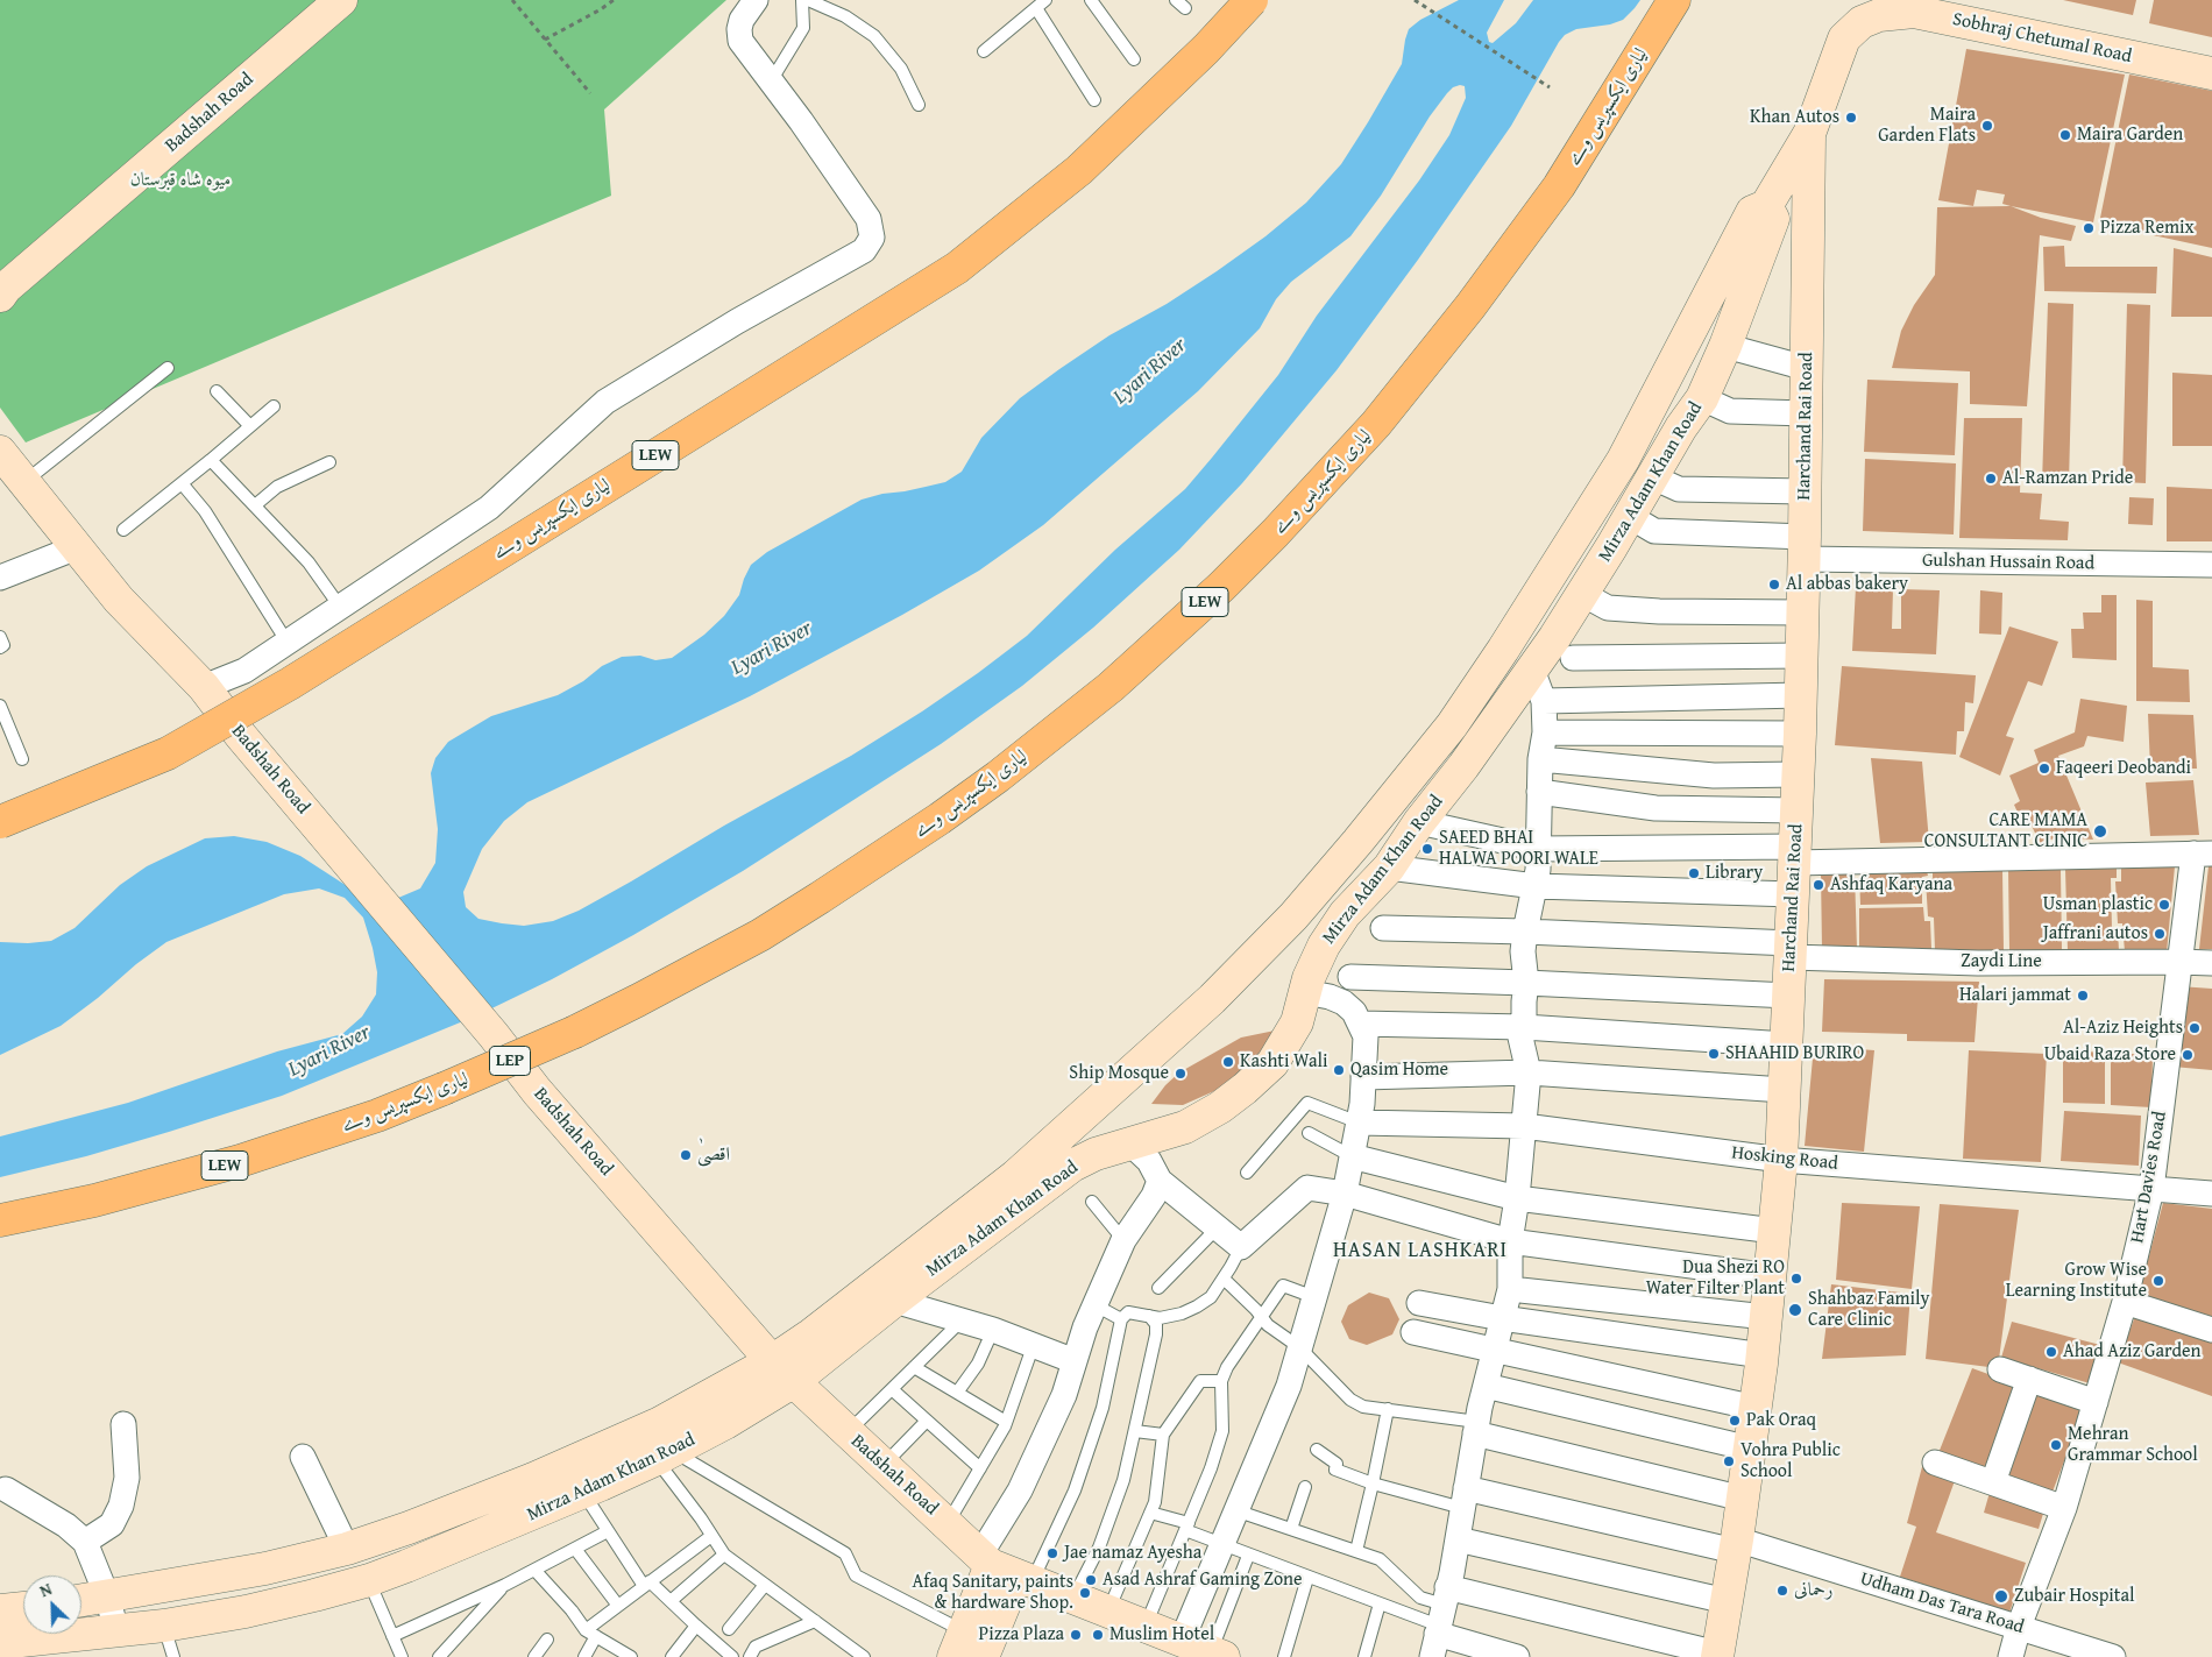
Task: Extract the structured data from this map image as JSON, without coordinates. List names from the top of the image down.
{
  "streets": {
    "highway": ["لیاری ایکسپریس وے", "LEW", "LEP"],
    "main road": [
      "Sobhraj Chetumal Road",
      "Badshah Road",
      "Harchand Rai Road",
      "Mirza Adam Khan Road"
    ],
    "street": [
      "Gulshan Hussain Road",
      "Zaydi Line",
      "Hosking Road",
      "Hart Davies Road",
      "Udham Das Tara Road"
    ]
  },
  "crossings": [
    ["Sobhraj Chetumal Road", "Mirza Adam Khan Road"],
    ["Badshah Road", "Mirza Adam Khan Road"],
    ["Harchand Rai Road", "Mirza Adam Khan Road"],
    ["Harchand Rai Road", "Gulshan Hussain Road"],
    ["Harchand Rai Road", "Zaydi Line"],
    ["Harchand Rai Road", "Hosking Road"],
    ["Harchand Rai Road", "Udham Das Tara Road"],
    ["Mirza Adam Khan Road", "Gulshan Hussain Road"],
    ["Zaydi Line", "Hart Davies Road"],
    ["Hosking Road", "Hart Davies Road"],
    ["Hart Davies Road", "Udham Das Tara Road"]
  ],
  "districts": ["HASAN LASHKARI"],
  "water": ["Lyari River"],
  "parks": ["میوہ شاہ قبرستان"],
  "places": [
    "Khan Autos",
    "Maira Garden Flats",
    "Maira Garden",
    "Pizza Remix",
    "Al-Ramzan Pride",
    "Al abbas bakery",
    "Faqeeri Deobandi",
    "CARE MAMA CONSULTANT CLINIC",
    "SAEED BHAI HALWA POORI WALE",
    "Library",
    "Ashfaq Karyana",
    "Usman plastic",
    "Jaffrani autos",
    "Halari jammat",
    "Al-Aziz Heights",
    "SHAAHID BURIRO",
    "Ubaid Raza Store",
    "Kashti Wali",
    "Qasim Home",
    "Ship Mosque",
    "اقصیٰ",
    "Dua Shezi RO Water Filter Plant",
    "Grow Wise Learning Institute",
    "Shahbaz Family Care Clinic",
    "Ahad Aziz Garden",
    "Pak Oraq",
    "Mehran Grammar School",
    "Vohra Public School",
    "Jae namaz Ayesha",
    "Asad Ashraf Gaming Zone",
    "رحمانی",
    "Afaq Sanitary, paints & hardware Shop.",
    "Zubair Hospital",
    "Pizza Plaza",
    "Muslim Hotel"
  ],
  "north": "top left"
}
